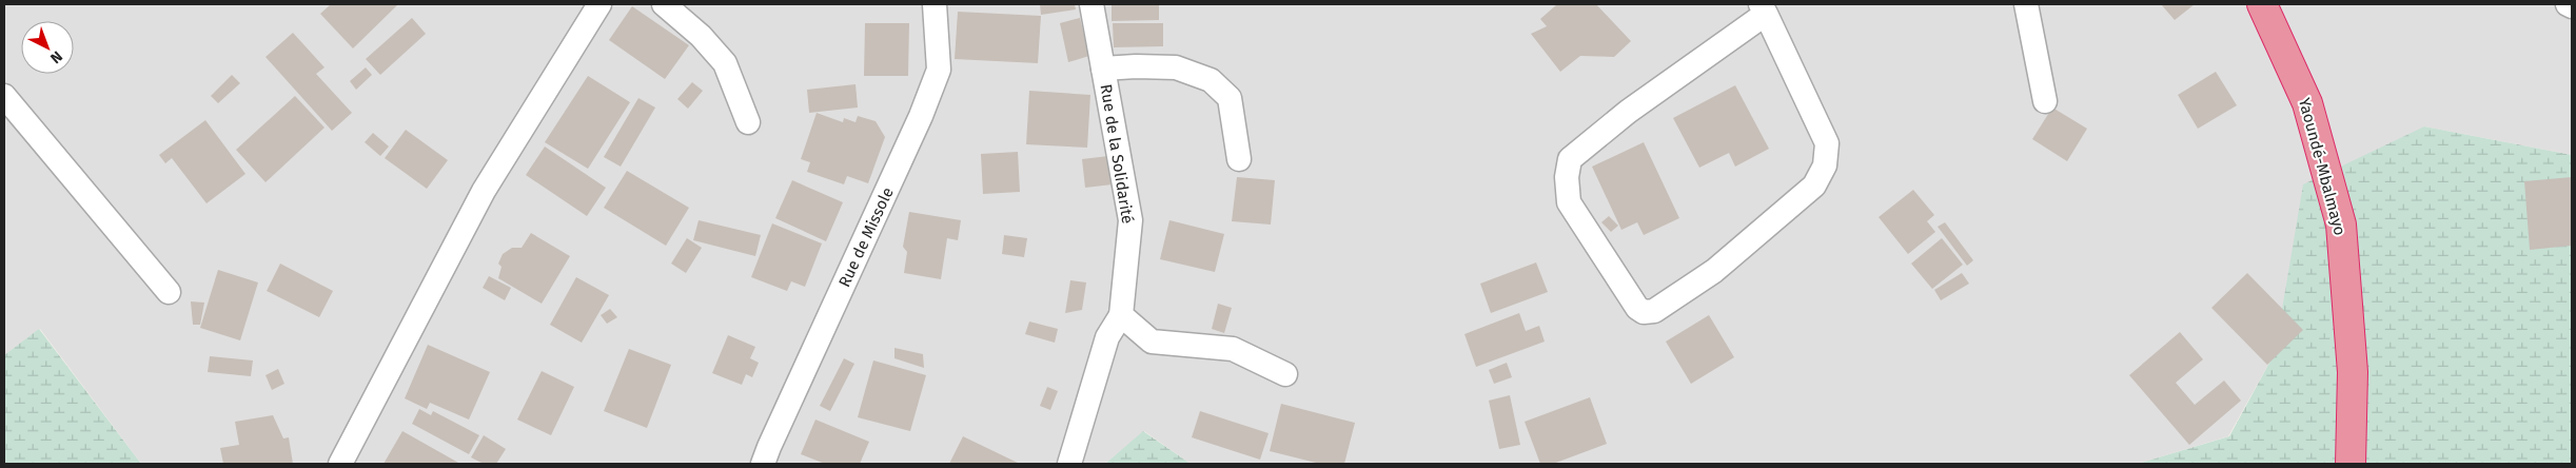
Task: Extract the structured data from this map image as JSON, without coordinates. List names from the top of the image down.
{
  "streets": {
    "highway": ["Yaoundé-Mbalmayo"],
    "street": ["Rue de la Solidarité", "Rue de Missole"]
  },
  "north": "bottom right"
}
